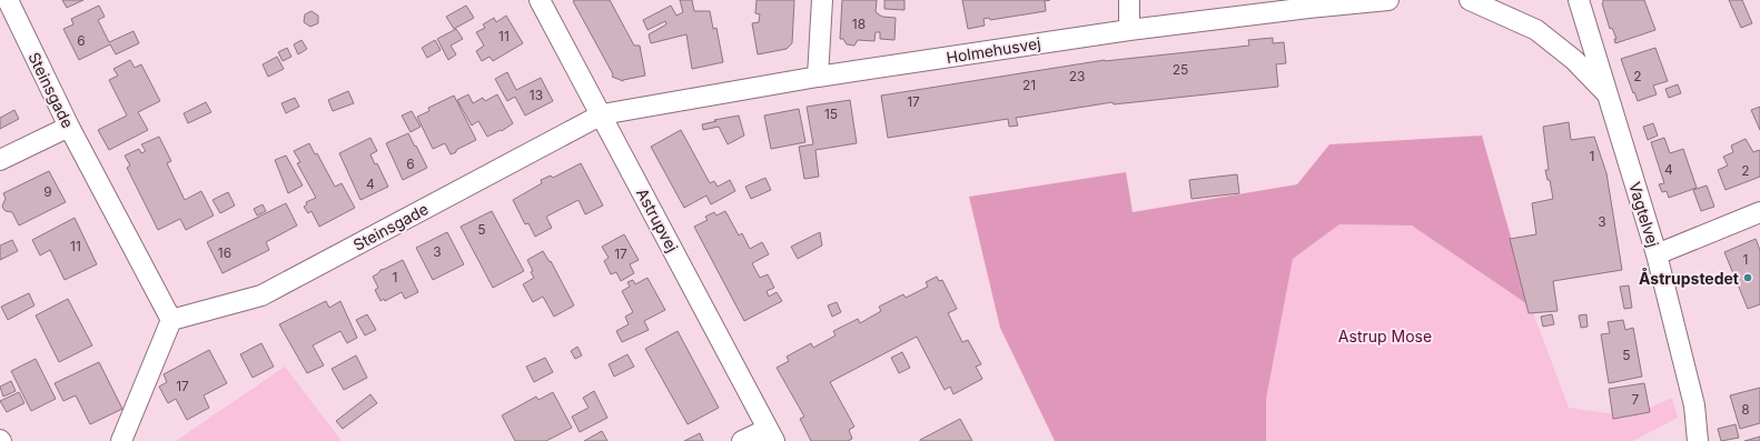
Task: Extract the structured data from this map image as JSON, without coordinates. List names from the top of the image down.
{
  "streets": {
    "street": [
      "Holmehusvej",
      "Steinsgade",
      "Vagtelvej",
      "Astrupvej"
    ]
  },
  "crossings": [
    ["Holmehusvej", "Steinsgade"],
    ["Holmehusvej", "Astrupvej"],
    ["Steinsgade", "Astrupvej"]
  ],
  "parks": ["Astrup Mose"],
  "places": ["Åstrupstedet"],
  "house_numbers": [
    "18",
    "11",
    "6",
    "25",
    "23",
    "2",
    "21",
    "13",
    "17",
    "15",
    "1",
    "6",
    "4",
    "2",
    "4",
    "9",
    "3",
    "5",
    "11",
    "3",
    "16",
    "17",
    "1",
    "1",
    "5",
    "17",
    "7",
    "8"
  ]
}
